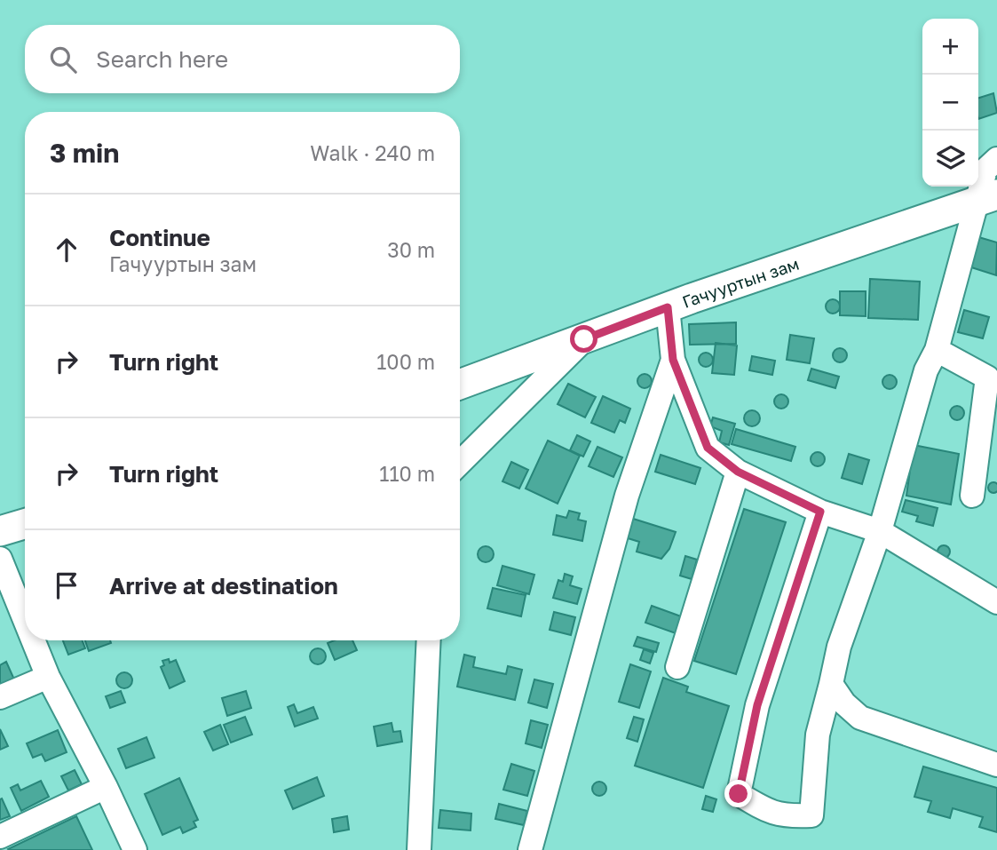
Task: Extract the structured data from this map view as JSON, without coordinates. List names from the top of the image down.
{
  "streets": {
    "main road": ["Гачууртын зам"]
  },
  "page": {
    "map_buttons": ["+", "−"],
    "search": "Search here",
    "heading": ["3 min", "Walk · 240 m"],
    "list": [
      ["Continue", "Гачууртын зам", "30 m"],
      ["Turn right", "100 m"],
      ["Turn right", "110 m"],
      "Arrive at destination"
    ]
  }
}
